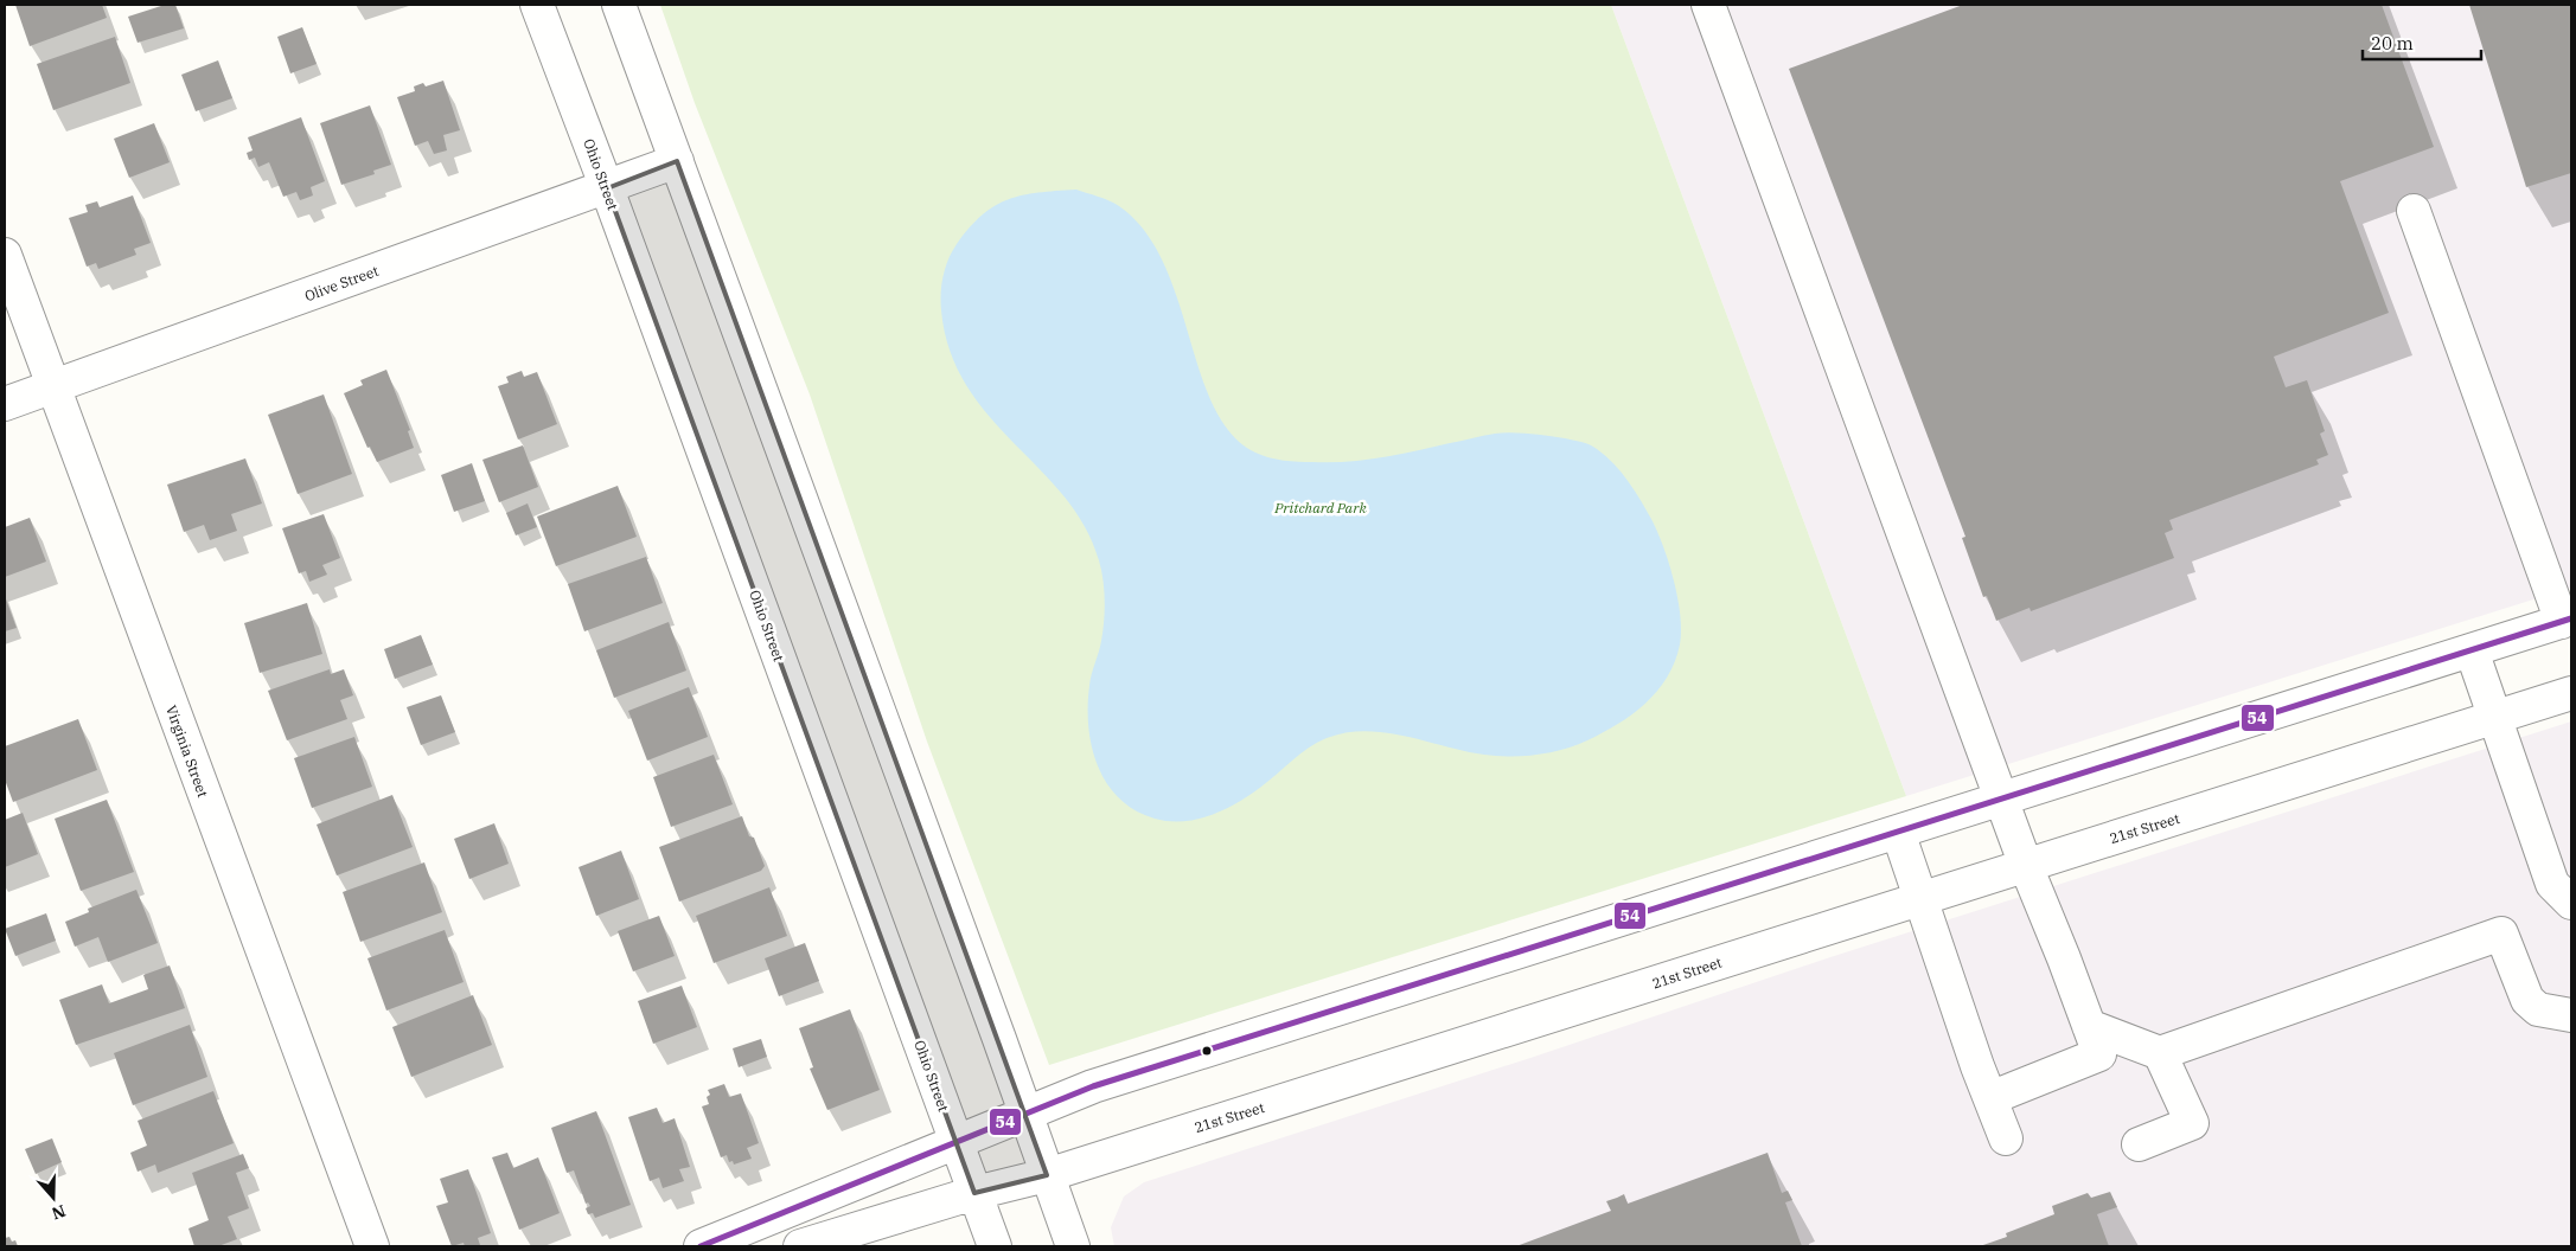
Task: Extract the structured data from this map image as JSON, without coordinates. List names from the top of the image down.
{
  "streets": {
    "street": [
      "Ohio Street",
      "Olive Street",
      "Virginia Street",
      "21st Street"
    ]
  },
  "crossings": [
    ["Ohio Street", "Olive Street"],
    ["Ohio Street", "21st Street"],
    ["Olive Street", "Virginia Street"]
  ],
  "parks": ["Pritchard Park"],
  "lines": ["transit line 54"],
  "scale_bar": "20 m",
  "north": "bottom"
}
